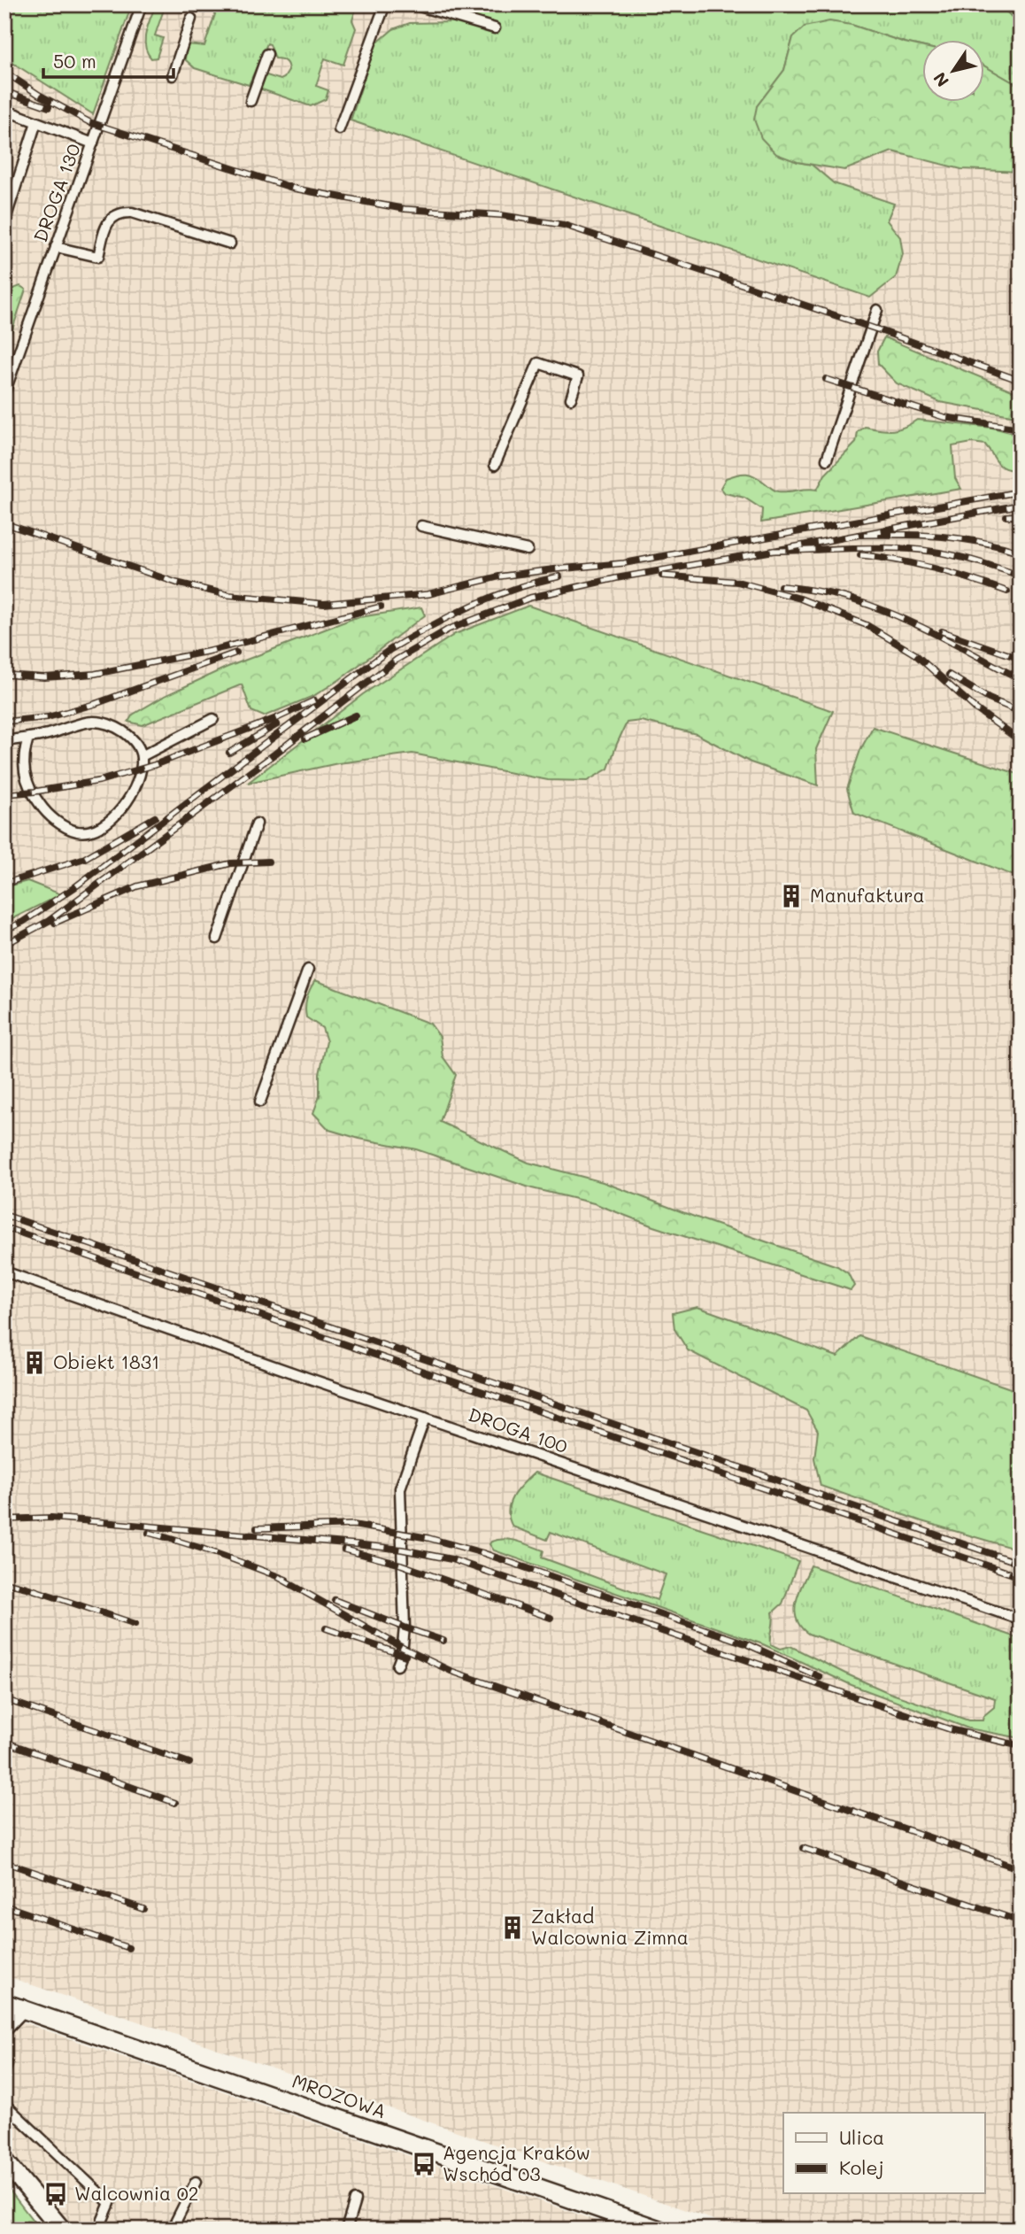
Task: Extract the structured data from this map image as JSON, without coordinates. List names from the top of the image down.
{
  "streets": {
    "street": ["MROZOWA"],
    "lane": ["DROGA 130", "DROGA 100"]
  },
  "places": {
    "building": ["Manufaktura", "Obiekt 1831", "Zakład Walcownia Zimna"],
    "bus stop": ["Agencja Kraków Wschód 03", "Walcownia 02"]
  },
  "legend": ["Ulica", "Kolej"],
  "scale_bar": "50 m",
  "north": "bottom left"
}
